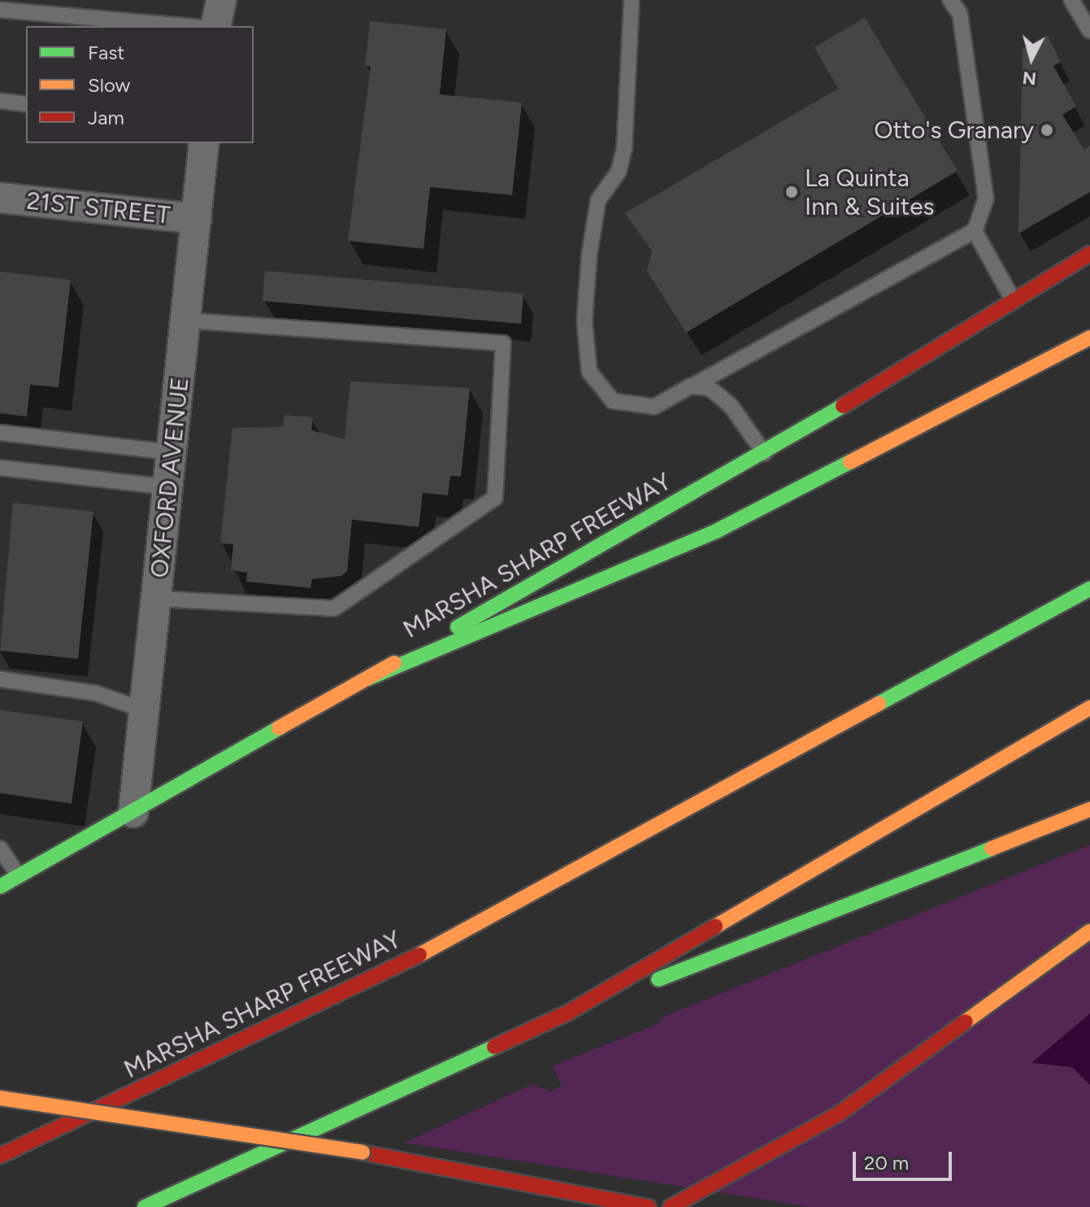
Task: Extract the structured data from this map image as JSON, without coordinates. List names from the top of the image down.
{
  "streets": {
    "main road": ["MARSHA SHARP FREEWAY"],
    "street": ["21ST STREET", "OXFORD AVENUE"]
  },
  "crossings": [
    ["21ST STREET", "OXFORD AVENUE"],
    ["OXFORD AVENUE", "MARSHA SHARP FREEWAY"]
  ],
  "places": ["Otto's Granary", "La Quinta Inn & Suites"],
  "legend": ["Fast", "Slow", "Jam"],
  "scale_bar": "20 m",
  "north": "bottom"
}
